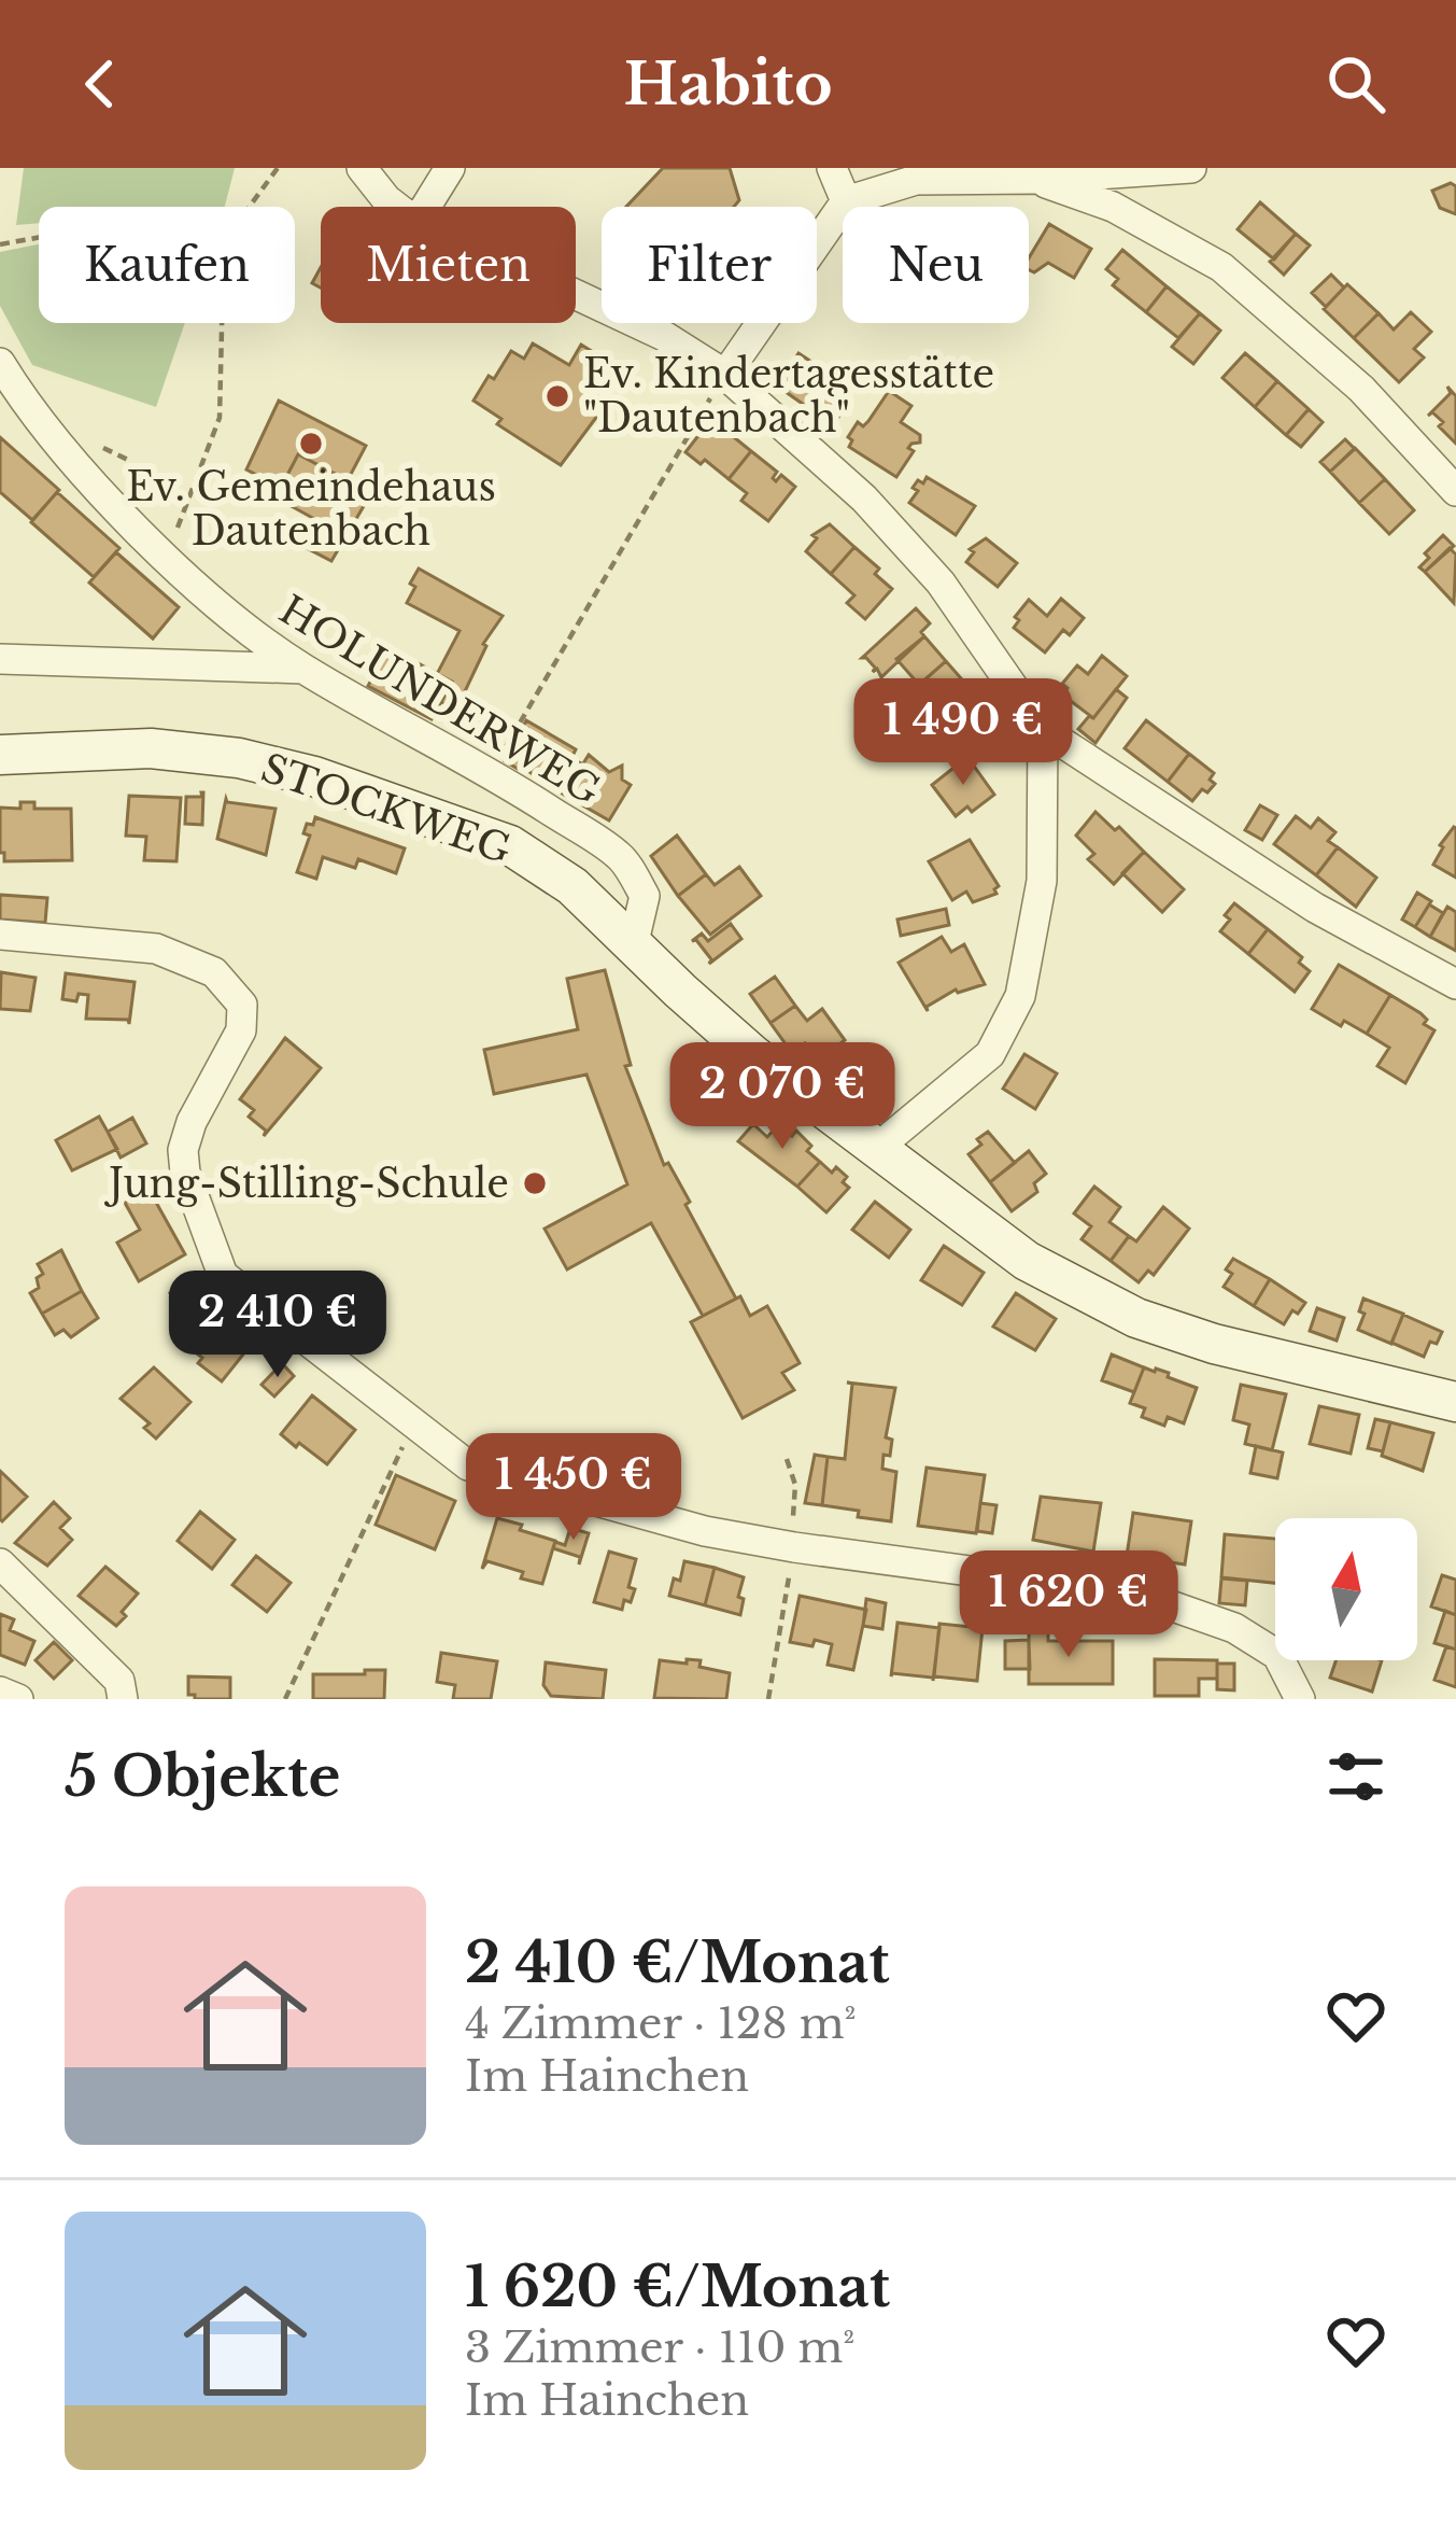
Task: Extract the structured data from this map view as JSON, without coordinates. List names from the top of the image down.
{
  "streets": {
    "street": ["HOLUNDERWEG", "STOCKWEG"]
  },
  "crossings": [
    ["HOLUNDERWEG", "STOCKWEG"]
  ],
  "places": ["Ev. Kindertagesstätte \"Dautenbach\"", "Ev. Gemeindehaus Dautenbach", "Jung-Stilling-Schule"],
  "north": "top",
  "page": {
    "header": "Habito",
    "chip": [
      "Kaufen",
      "Mieten",
      "Filter",
      "Neu"
    ],
    "price": [
      "1 490 €",
      "2 070 €",
      "2 410 €",
      "1 450 €",
      "1 620 €"
    ],
    "heading": "5 Objekte",
    "list": [
      {
        "name": "2 410 €/Monat",
        "note": "4 Zimmer · 128 m² · Im Hainchen"
      },
      {
        "name": "1 620 €/Monat",
        "note": "3 Zimmer · 110 m² · Im Hainchen"
      }
    ]
  }
}
